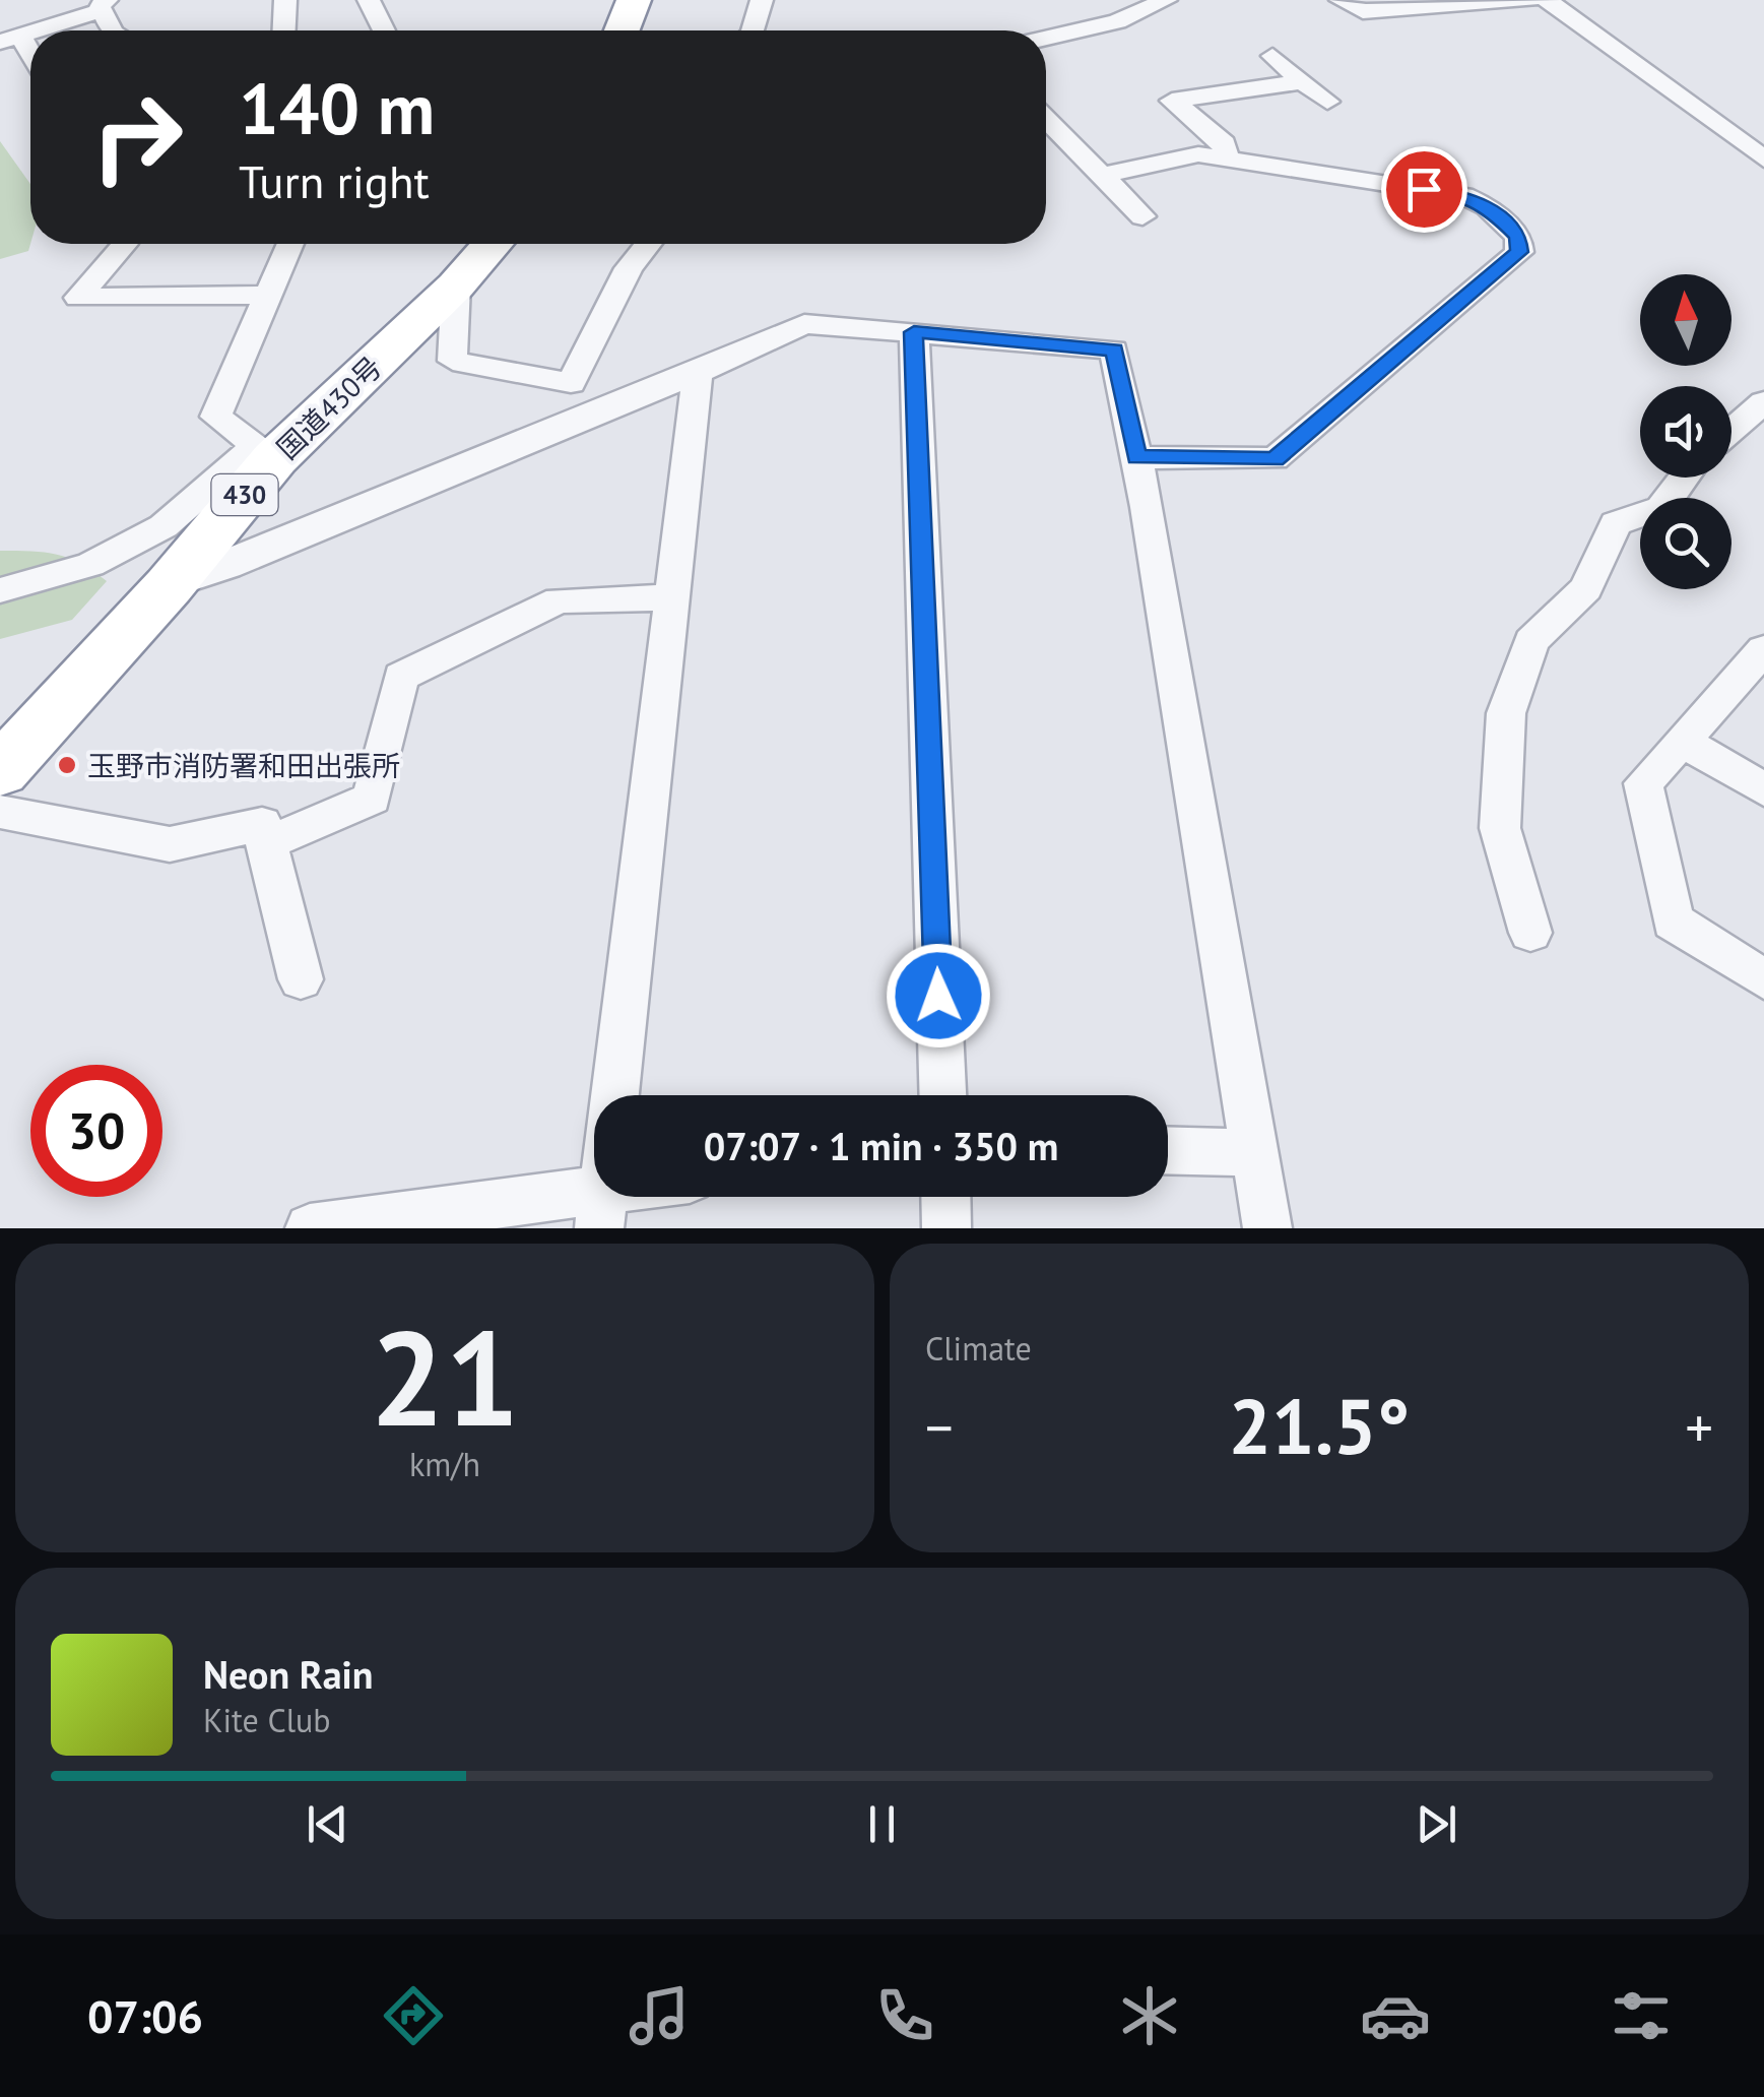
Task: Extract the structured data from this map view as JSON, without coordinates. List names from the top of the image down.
{
  "streets": {
    "highway": ["国道430号", "430"]
  },
  "places": ["玉野市消防署和田出張所"],
  "north": "top",
  "page": {
    "turn": ["140 m", "Turn right"],
    "limit": "30",
    "trip": "07:07 · 1 min · 350 m",
    "tile": [
      ["21", "km/h"],
      "Climate"
    ],
    "heat": ["−", "21.5°", "+"],
    "song": ["Neon Rain", "Kite Club"],
    "tabs": "07:06"
  }
}
